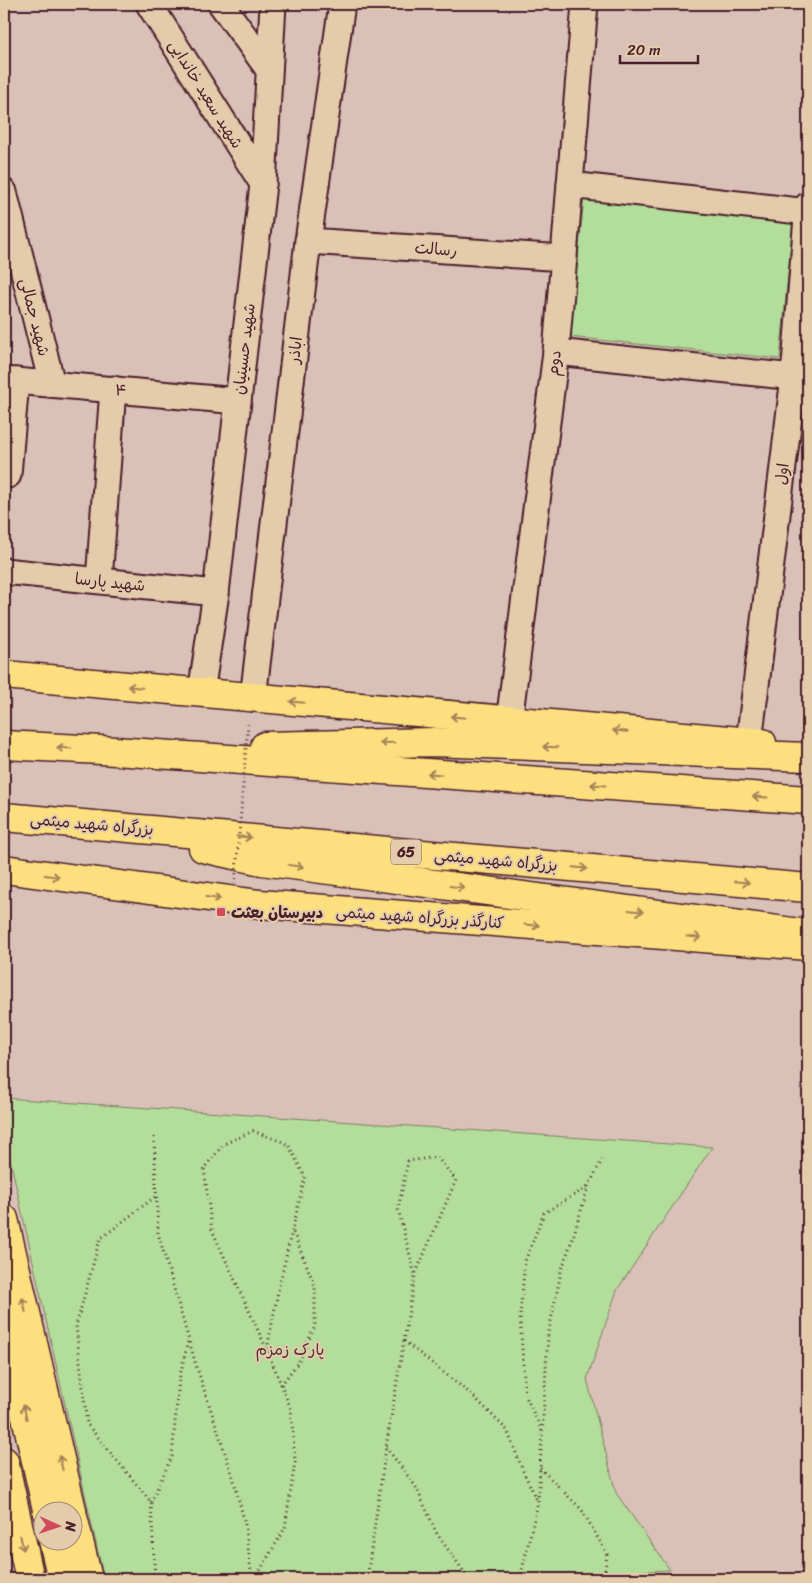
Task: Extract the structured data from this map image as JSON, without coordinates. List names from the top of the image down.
{
  "streets": {
    "main road": ["بزرگراه شهید میثمی", "65", "کنارگذر بزرگراه شهید میثمی"],
    "street": [
      "شهید سعید خاندایی",
      "رسالت",
      "شهید جمالی",
      "شهید حسینیان",
      "اباذر",
      "دوم",
      "۴",
      "اول",
      "شهید پارسا"
    ]
  },
  "crossings": [
    ["شهید سعید خاندایی", "شهید حسینیان"],
    ["رسالت", "اباذر"],
    ["رسالت", "دوم"],
    ["شهید جمالی", "۴"],
    ["شهید حسینیان", "۴"],
    ["شهید حسینیان", "شهید پارسا"]
  ],
  "parks": ["پارک زمزم"],
  "places": {
    "transit": ["دبیرستان بعثت"]
  },
  "scale_bar": "20 m",
  "north": "right"
}
